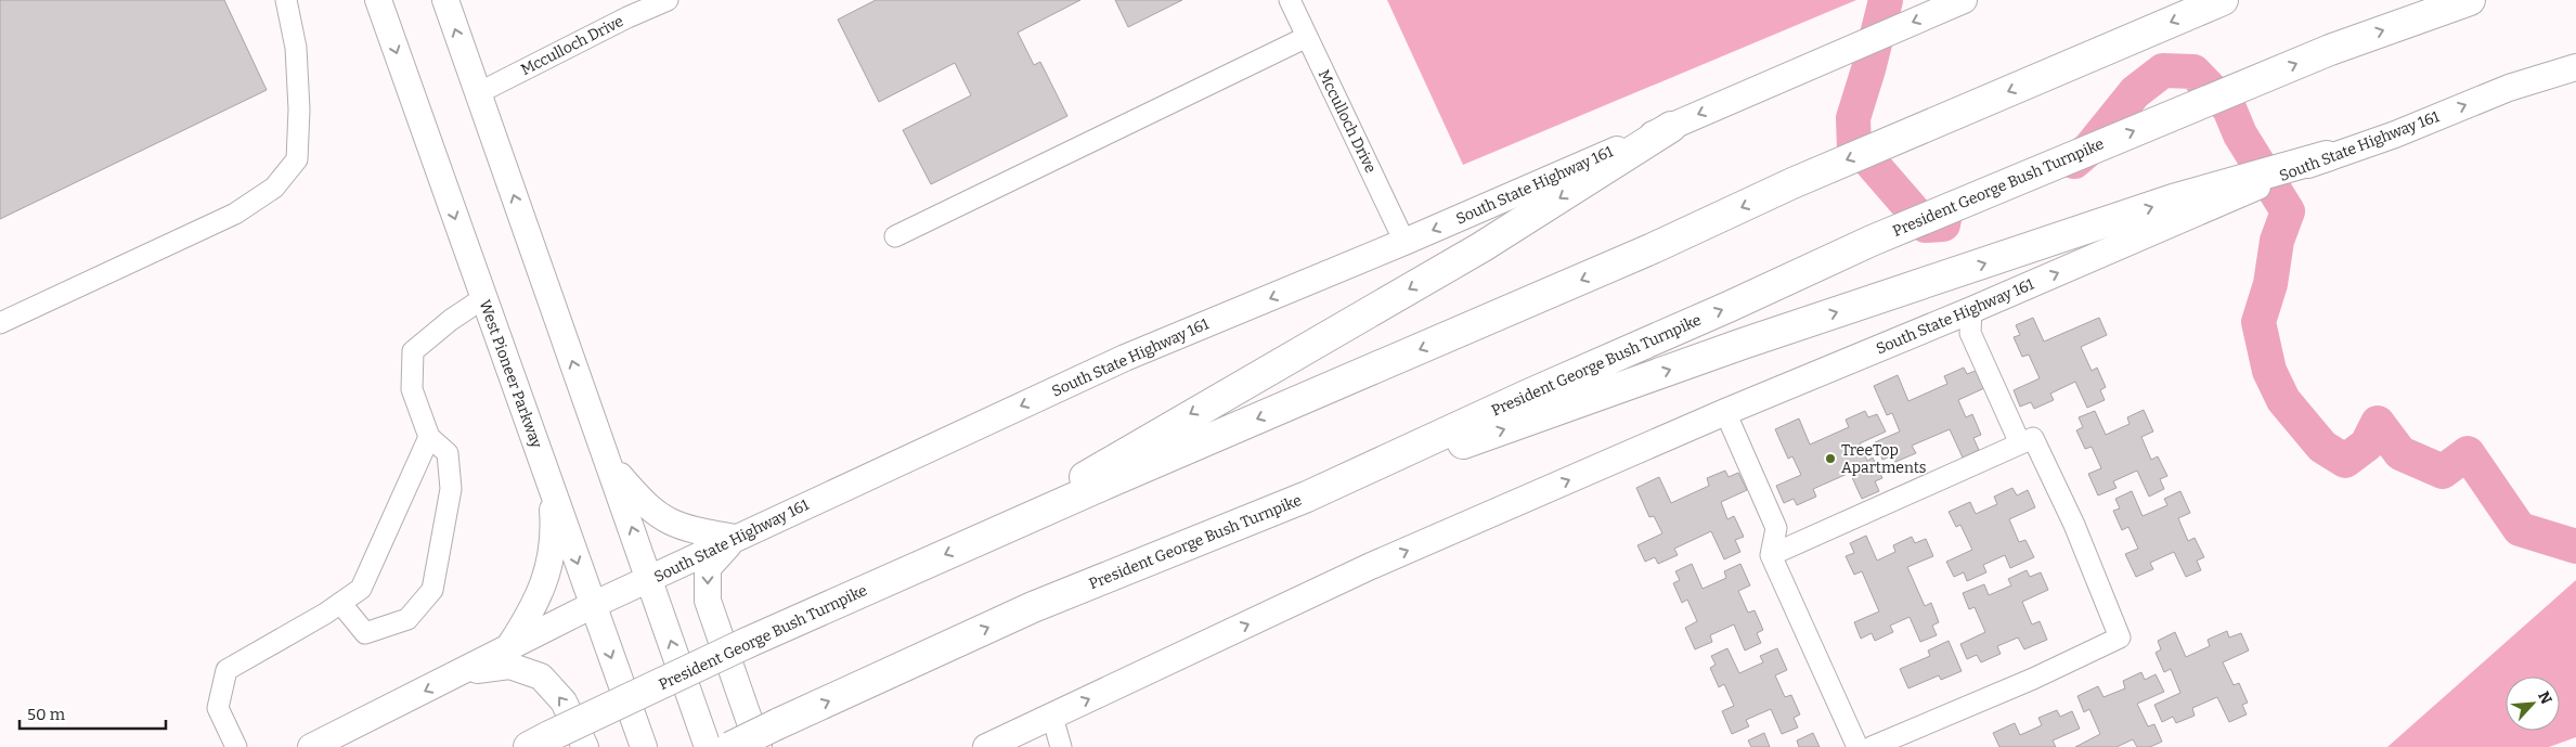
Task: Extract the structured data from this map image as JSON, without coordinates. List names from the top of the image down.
{
  "streets": {
    "highway": ["President George Bush Turnpike"],
    "main road": ["South State Highway 161", "West Pioneer Parkway"],
    "lane": ["Mcculloch Drive"]
  },
  "crossings": [
    ["Mcculloch Drive", "South State Highway 161"],
    ["South State Highway 161", "West Pioneer Parkway"]
  ],
  "places": ["TreeTop Apartments"],
  "scale_bar": "50 m",
  "north": "top right"
}
